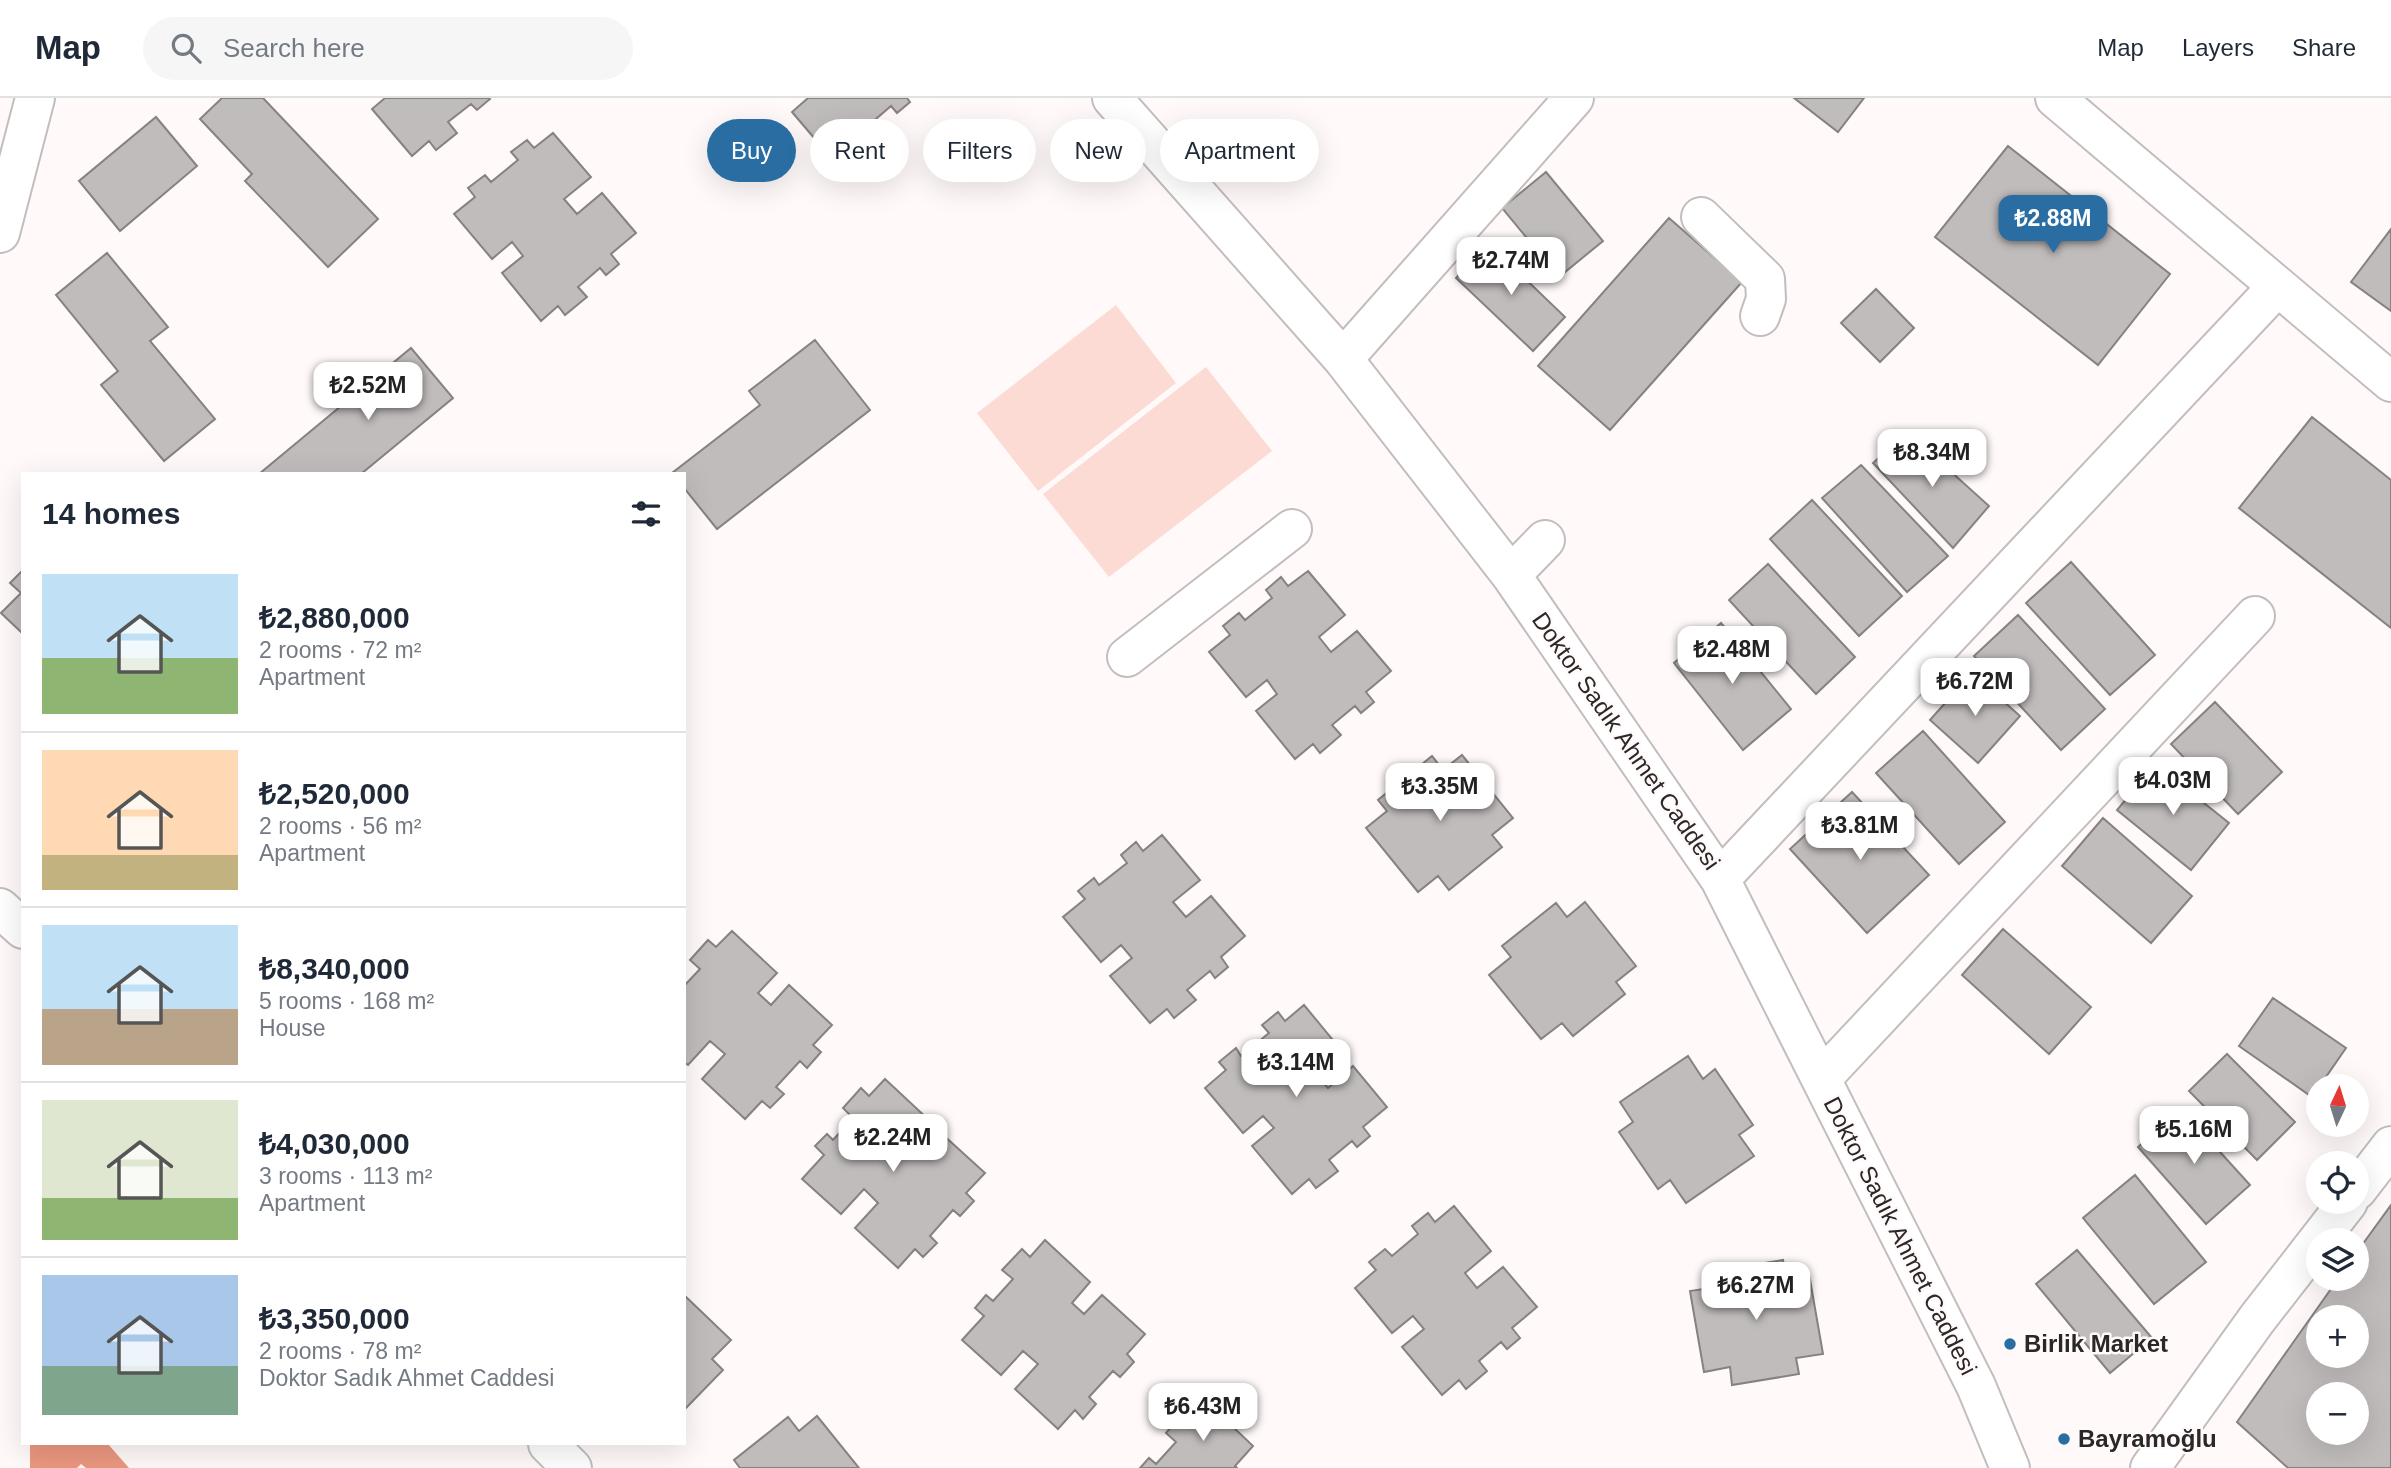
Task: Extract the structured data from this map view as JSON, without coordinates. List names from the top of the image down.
{
  "streets": {
    "street": ["Doktor Sadık Ahmet Caddesi"]
  },
  "places": ["Birlik Market", "Bayramoğlu"],
  "north": "top",
  "page": {
    "header": "Map",
    "search": "Search here",
    "nav": ["Map", "Layers", "Share"],
    "chip": [
      "Buy",
      "Rent",
      "Filters",
      "New",
      "Apartment"
    ],
    "price": [
      "₺2.88M",
      "₺2.74M",
      "₺2.52M",
      "₺8.34M",
      "₺2.48M",
      "₺6.72M",
      "₺4.03M",
      "₺3.35M",
      "₺3.81M",
      "₺3.14M",
      "₺5.16M",
      "₺2.24M",
      "₺6.27M",
      "₺6.43M"
    ],
    "heading": "14 homes",
    "list": [
      {
        "name": "₺2,880,000",
        "note": "2 rooms · 72 m² · Apartment"
      },
      {
        "name": "₺2,520,000",
        "note": "2 rooms · 56 m² · Apartment"
      },
      {
        "name": "₺8,340,000",
        "note": "5 rooms · 168 m² · House"
      },
      {
        "name": "₺4,030,000",
        "note": "3 rooms · 113 m² · Apartment"
      },
      {
        "name": "₺3,350,000",
        "note": "2 rooms · 78 m² · Doktor Sadık Ahmet Caddesi"
      }
    ],
    "map_buttons": ["+", "−"]
  }
}
